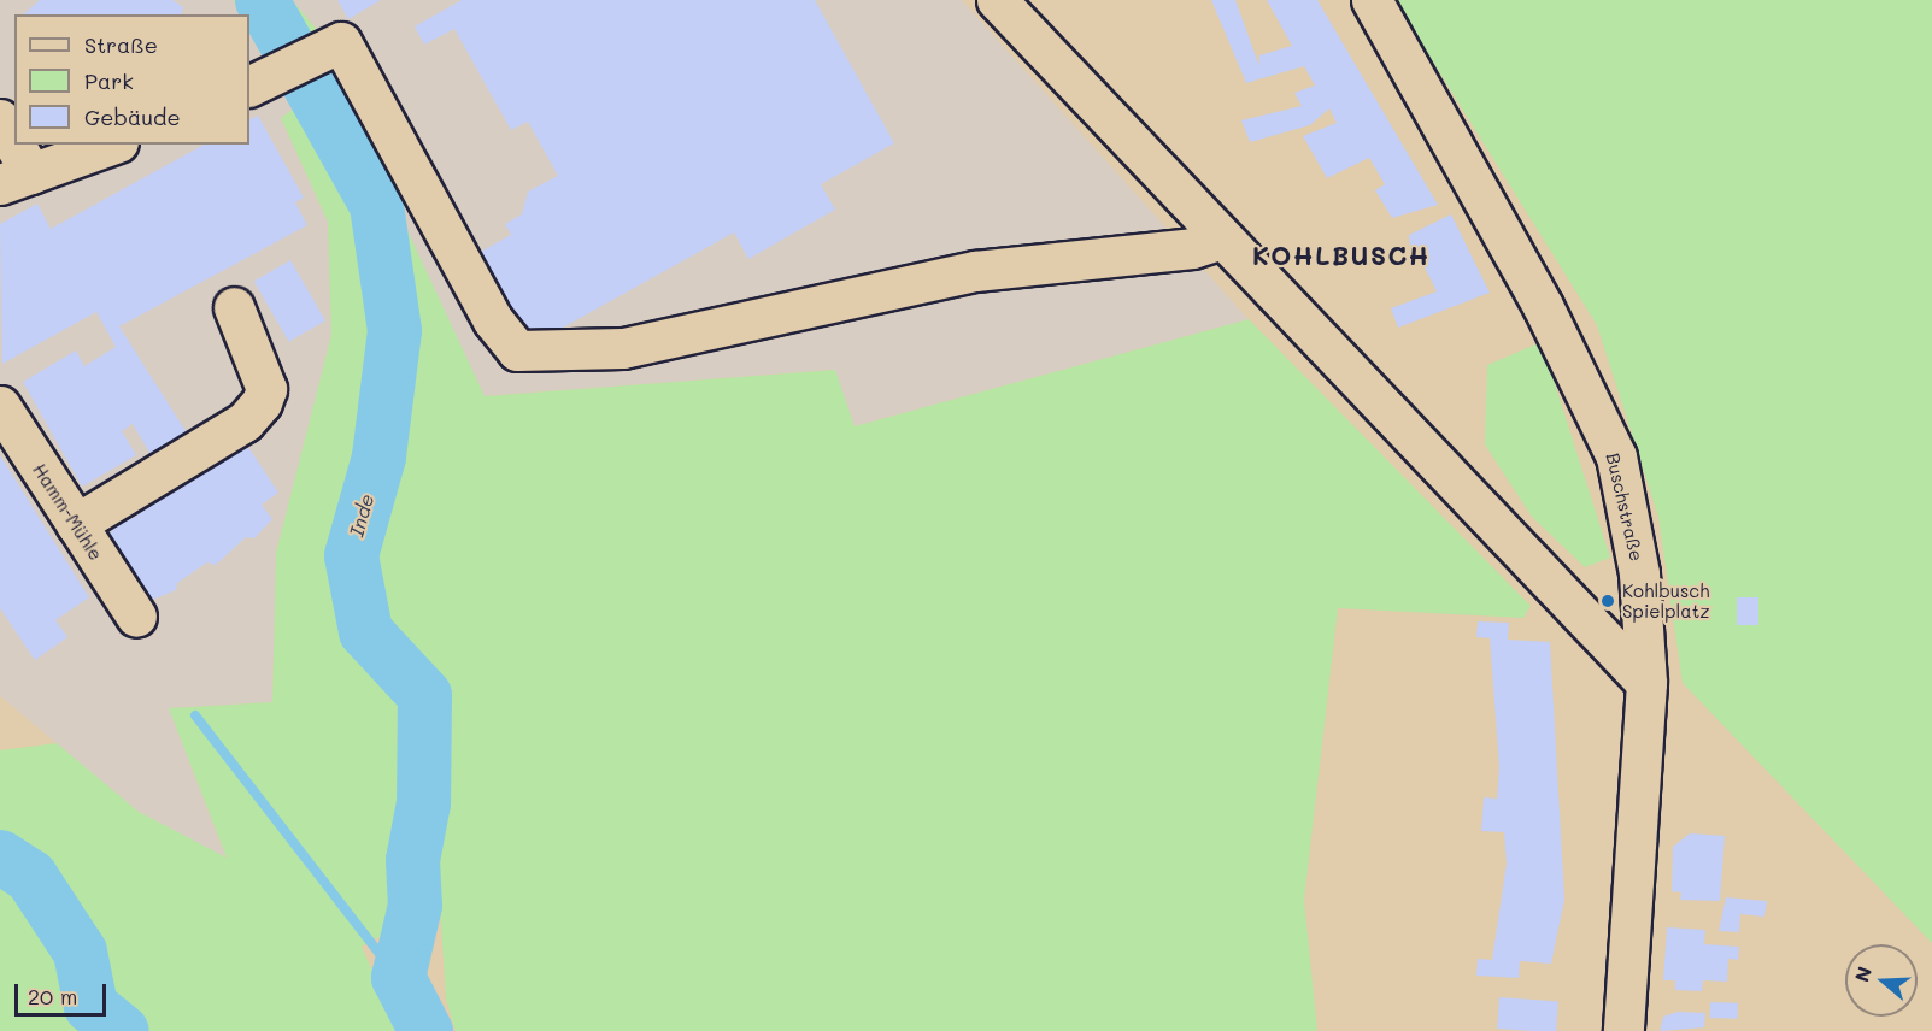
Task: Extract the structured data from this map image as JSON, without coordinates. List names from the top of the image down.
{
  "streets": {
    "street": ["Buschstraße", "Hamm-Mühle"]
  },
  "districts": ["KOHLBUSCH"],
  "water": ["Inde"],
  "places": ["Kohlbusch Spielplatz"],
  "legend": ["Straße", "Park", "Gebäude"],
  "scale_bar": "20 m",
  "north": "left"
}
